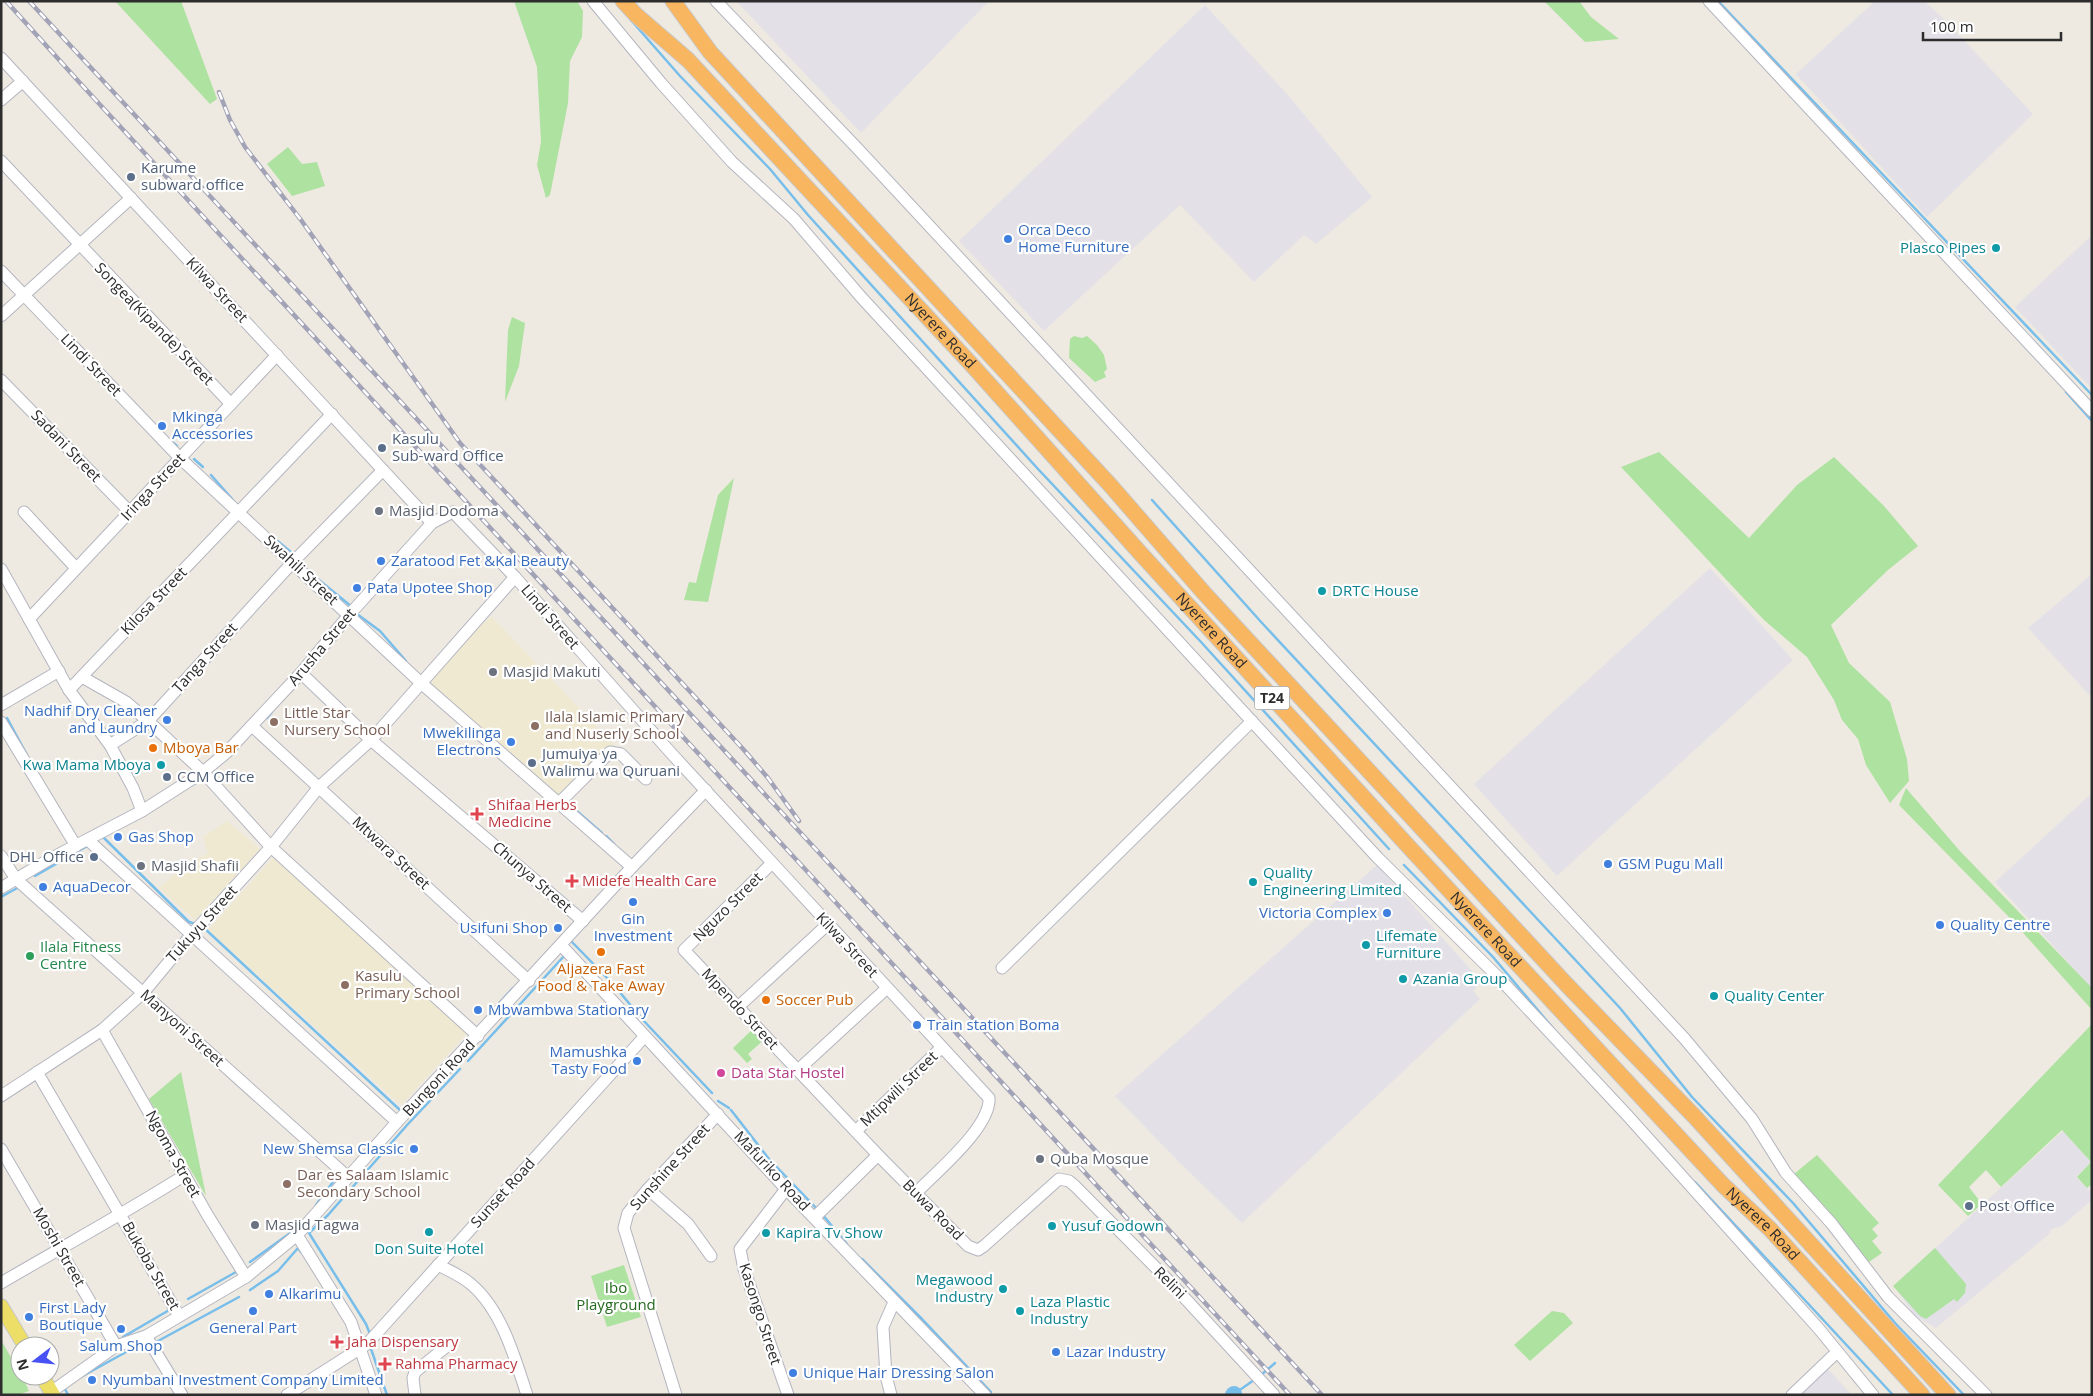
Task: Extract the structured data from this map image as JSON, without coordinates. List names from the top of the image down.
{
  "streets": {
    "highway": ["Nyerere Road", "T24"],
    "street": [
      "Kilwa Street",
      "Songea(Kipande) Street",
      "Lindi Street",
      "Sadani Street",
      "Iringa Street",
      "Swahili Street",
      "Kilosa Street",
      "Arusha Street",
      "Tanga Street",
      "Mtwara Street",
      "Chunya Street",
      "Nguzo Street",
      "Tukuyu Street",
      "Mpendo Street",
      "Manyoni Street",
      "Bungoni Road",
      "Mtipwili Street",
      "Ngoma Street",
      "Sunshine Street",
      "Mafuriko Road",
      "Sunset Road",
      "Buwa Road",
      "Moshi Street",
      "Bukoba Street",
      "Relini",
      "Kasongo Street"
    ]
  },
  "crossings": [
    ["Kilwa Street", "Lindi Street"],
    ["Kilwa Street", "Iringa Street"],
    ["Kilwa Street", "Kilosa Street"],
    ["Kilwa Street", "Arusha Street"],
    ["Kilwa Street", "Tanga Street"],
    ["Kilwa Street", "Nguzo Street"],
    ["Kilwa Street", "Bungoni Road"],
    ["Kilwa Street", "Mtipwili Street"],
    ["Kilwa Street", "Buwa Road"],
    ["Songea(Kipande) Street", "Iringa Street"],
    ["Lindi Street", "Iringa Street"],
    ["Lindi Street", "Swahili Street"],
    ["Lindi Street", "Arusha Street"],
    ["Lindi Street", "Tukuyu Street"],
    ["Lindi Street", "Bungoni Road"],
    ["Sadani Street", "Iringa Street"],
    ["Iringa Street", "Swahili Street"],
    ["Swahili Street", "Kilosa Street"],
    ["Swahili Street", "Arusha Street"],
    ["Swahili Street", "Tanga Street"],
    ["Swahili Street", "Tukuyu Street"],
    ["Arusha Street", "Mtwara Street"],
    ["Arusha Street", "Chunya Street"],
    ["Arusha Street", "Manyoni Street"],
    ["Mtwara Street", "Tukuyu Street"],
    ["Mtwara Street", "Bungoni Road"],
    ["Chunya Street", "Tukuyu Street"],
    ["Chunya Street", "Bungoni Road"],
    ["Nguzo Street", "Mpendo Street"],
    ["Tukuyu Street", "Manyoni Street"],
    ["Tukuyu Street", "Ngoma Street"],
    ["Tukuyu Street", "Bukoba Street"],
    ["Mpendo Street", "Mtipwili Street"],
    ["Mpendo Street", "Buwa Road"],
    ["Manyoni Street", "Bungoni Road"],
    ["Bungoni Road", "Ngoma Street"],
    ["Bungoni Road", "Mafuriko Road"],
    ["Bungoni Road", "Moshi Street"],
    ["Bungoni Road", "Bukoba Street"],
    ["Sunshine Street", "Mafuriko Road"],
    ["Mafuriko Road", "Sunset Road"],
    ["Mafuriko Road", "Kasongo Street"],
    ["Buwa Road", "Relini"]
  ],
  "parks": ["Ibo Playground"],
  "places": {
    "other": [
      "Karume subward office",
      "Orca Deco Home Furniture",
      "Plasco Pipes",
      "Mkinga Accessories",
      "Kasulu Sub-ward Office",
      "Masjid Dodoma",
      "Zaratood Fet &Kal Beauty",
      "Pata Upotee Shop",
      "DRTC House",
      "Masjid Makuti",
      "Nadhif Dry Cleaner and Laundry",
      "Little Star Nursery School",
      "Ilala Islamic Primary and Nuserly School",
      "Mwekilinga Electrons",
      "Mboya Bar",
      "Jumuiya ya Walimu wa Quruani",
      "Kwa Mama Mboya",
      "CCM Office",
      "Gas Shop",
      "DHL Office",
      "GSM Pugu Mall",
      "Masjid Shafii",
      "Quality Engineering Limited",
      "AquaDecor",
      "Gin Investment",
      "Victoria Complex",
      "Quality Centre",
      "Usifuni Shop",
      "Lifemate Furniture",
      "Aljazera Fast Food & Take Away",
      "Ilala Fitness Centre",
      "Azania Group",
      "Kasulu Primary School",
      "Quality Center",
      "Soccer Pub",
      "Mbwambwa Stationary",
      "Train station Boma",
      "Mamushka Tasty Food",
      "Data Star Hostel",
      "New Shemsa Classic",
      "Quba Mosque",
      "Dar es Salaam Islamic Secondary School",
      "Post Office",
      "Masjid Tagwa",
      "Yusuf Godown",
      "Don Suite Hotel",
      "Kapira Tv Show",
      "Megawood Industry",
      "Alkarimu",
      "General Part",
      "Laza Plastic Industry",
      "First Lady Boutique",
      "Salum Shop",
      "Lazar Industry",
      "Unique Hair Dressing Salon",
      "Nyumbani Investment Company Limited"
    ],
    "health": [
      "Shifaa Herbs Medicine",
      "Midefe Health Care",
      "Jaha Dispensary",
      "Rahma Pharmacy"
    ]
  },
  "scale_bar": "100 m",
  "north": "left"
}
